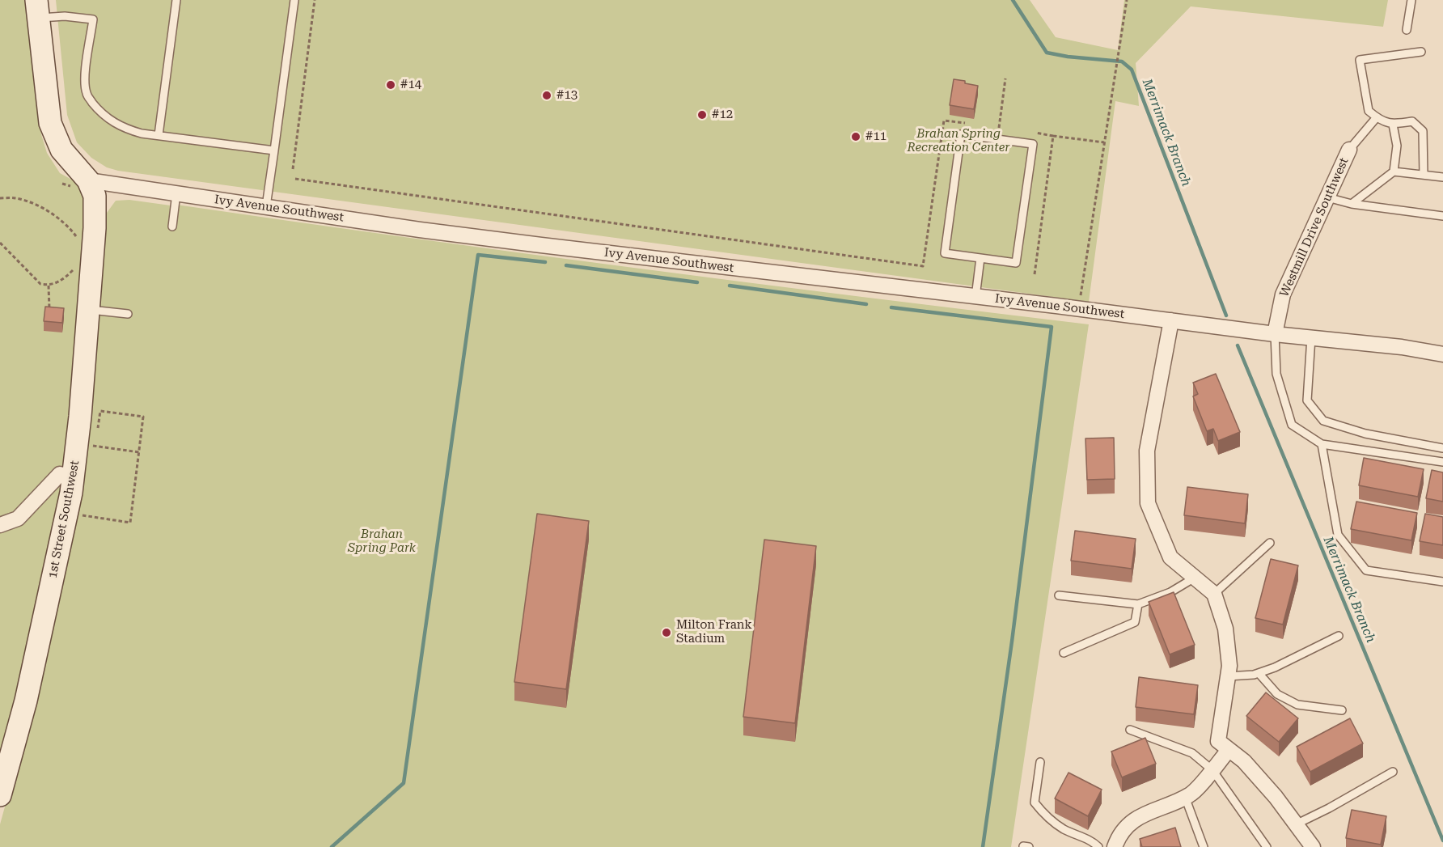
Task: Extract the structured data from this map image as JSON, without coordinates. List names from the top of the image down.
{
  "streets": {
    "street": ["Ivy Avenue Southwest", "Westmill Drive Southwest", "1st Street Southwest"]
  },
  "crossings": [
    ["Ivy Avenue Southwest", "Westmill Drive Southwest"],
    ["Ivy Avenue Southwest", "1st Street Southwest"]
  ],
  "water": ["Merrimack Branch"],
  "parks": ["Brahan Spring Recreation Center", "Brahan Spring Park"],
  "places": [
    "#14",
    "#13",
    "#12",
    "#11",
    "Milton Frank Stadium"
  ]
}
